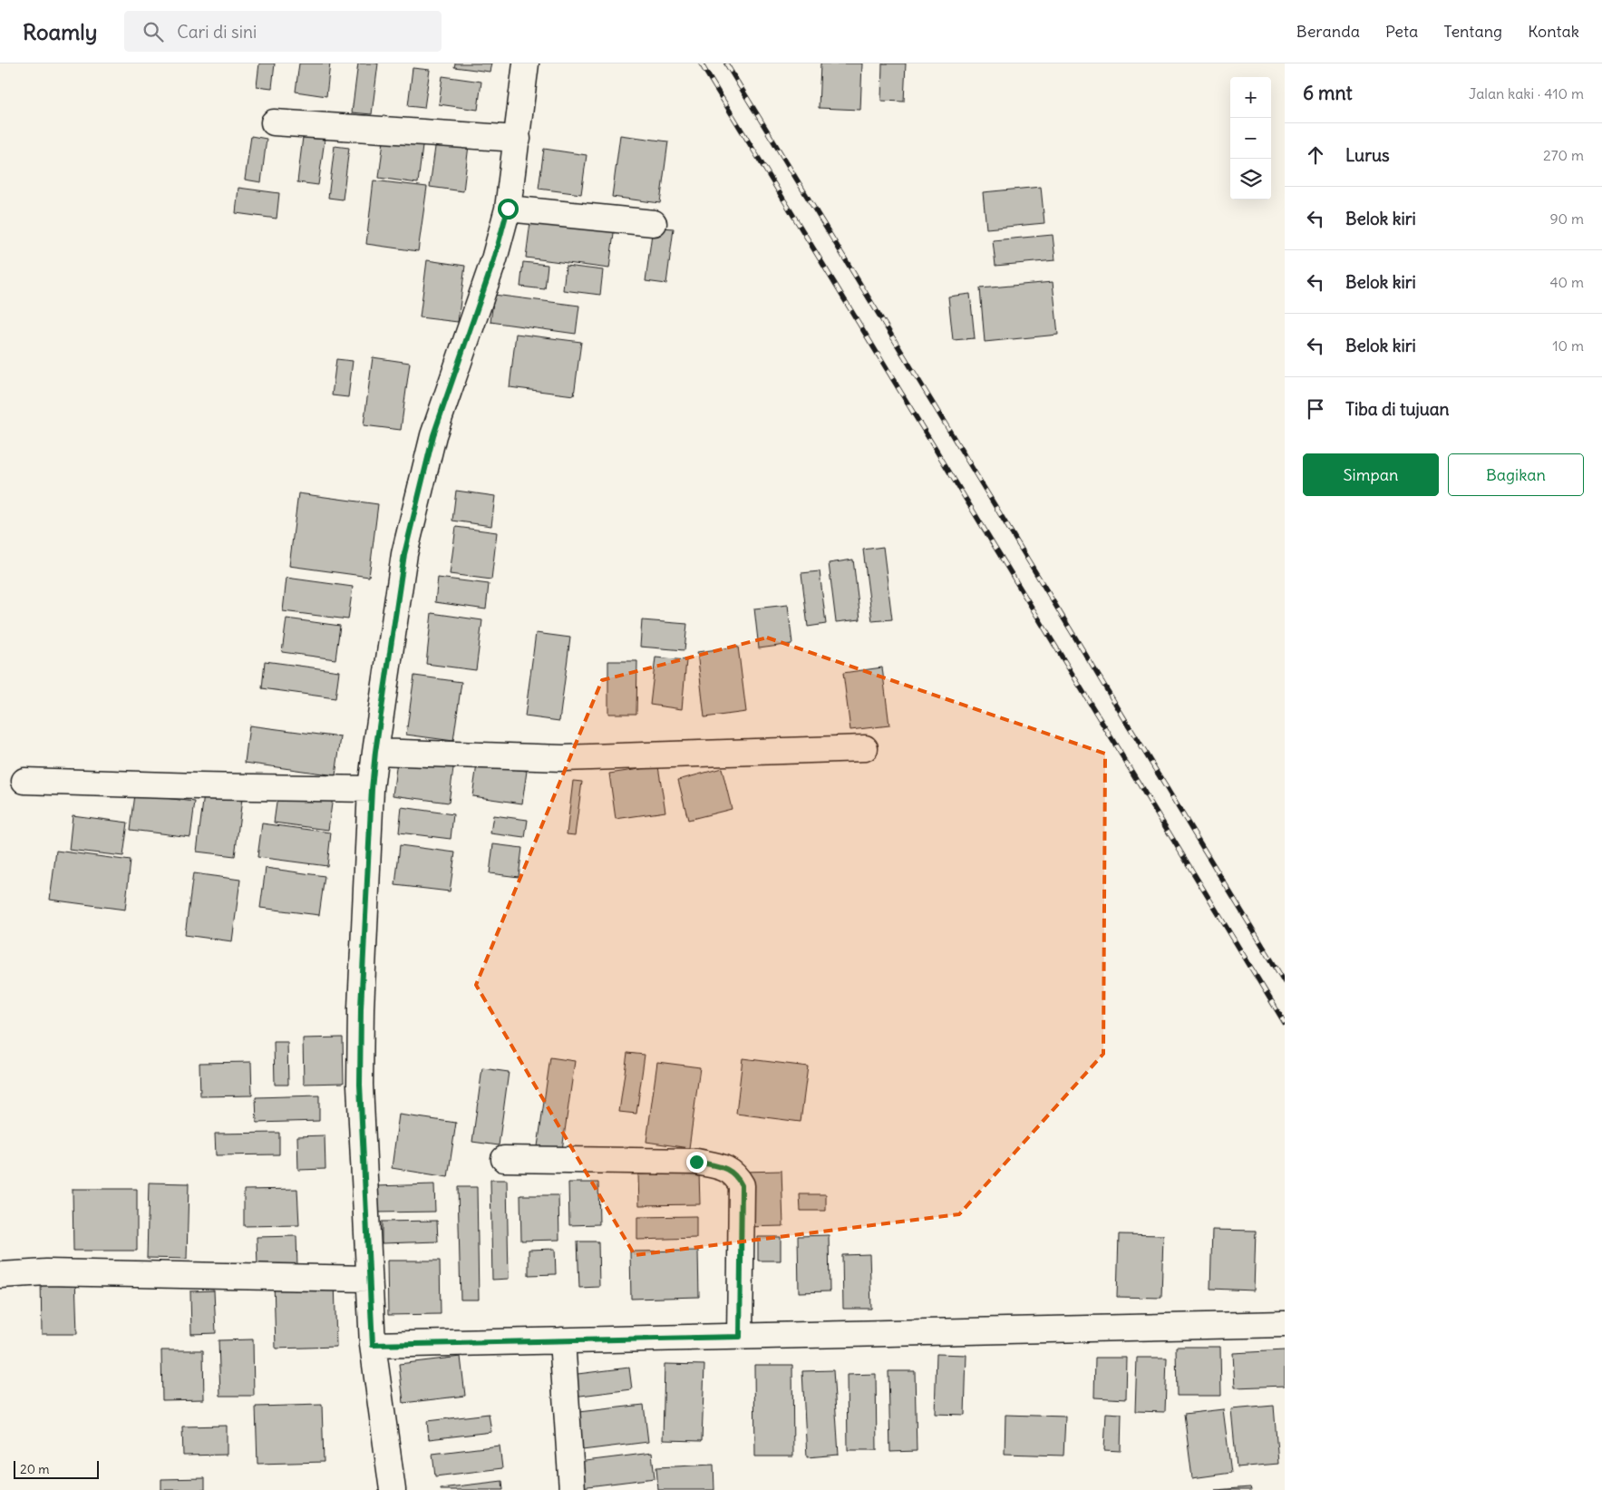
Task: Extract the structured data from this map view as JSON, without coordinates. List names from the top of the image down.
{
  "scale_bar": "20 m",
  "page": {
    "header": "Roamly",
    "search": "Cari di sini",
    "nav": [
      "Beranda",
      "Peta",
      "Tentang",
      "Kontak"
    ],
    "heading": ["6 mnt", "Jalan kaki · 410 m"],
    "map_buttons": ["+", "−"],
    "list": [
      ["Lurus", "270 m"],
      ["Belok kiri", "90 m"],
      ["Belok kiri", "40 m"],
      ["Belok kiri", "10 m"],
      "Tiba di tujuan"
    ],
    "buttons": ["Simpan", "Bagikan"],
    "scale": "20 m"
  }
}
